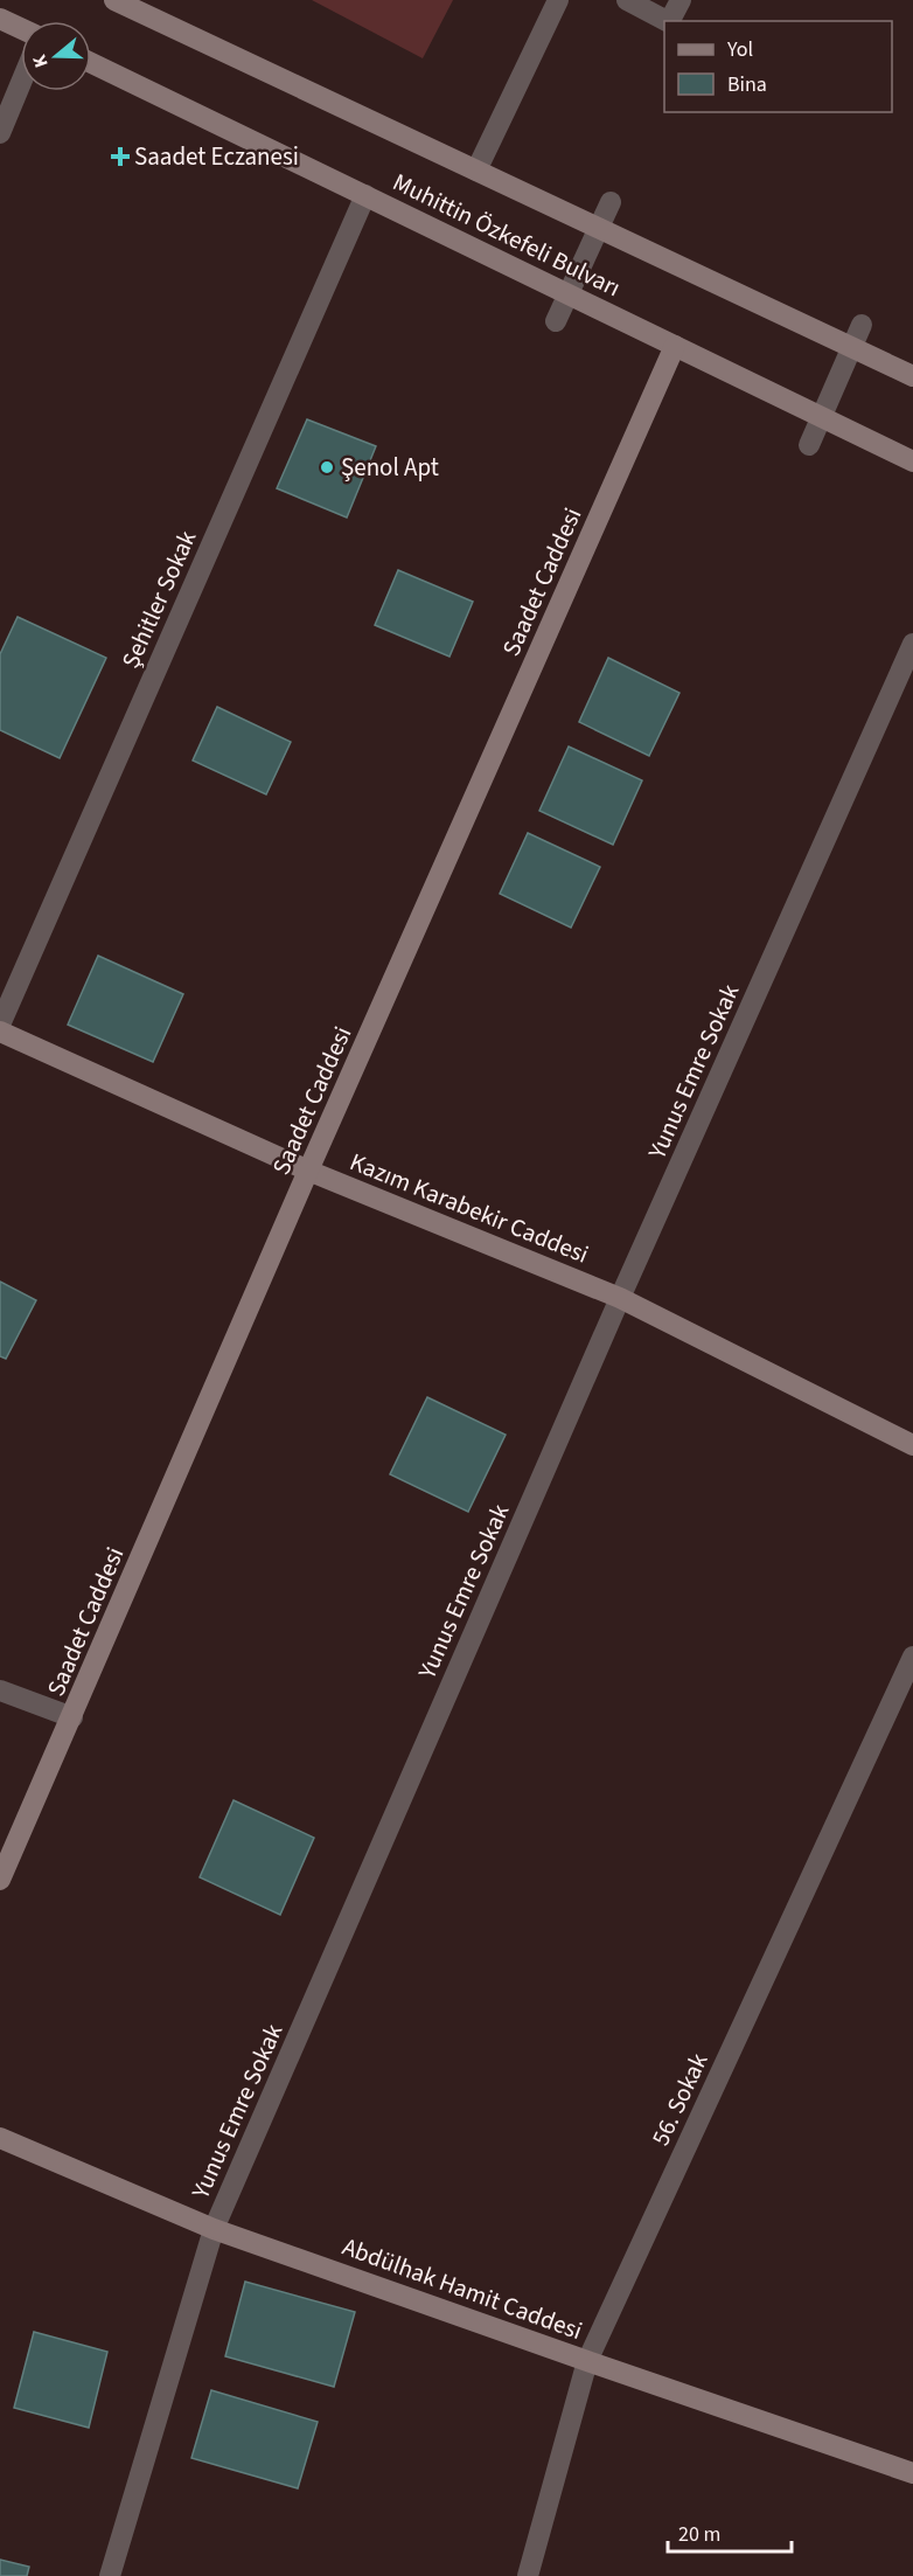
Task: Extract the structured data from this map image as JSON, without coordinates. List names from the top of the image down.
{
  "streets": {
    "main road": [
      "Muhittin Özkefeli Bulvarı",
      "Saadet Caddesi",
      "Kazım Karabekir Caddesi",
      "Abdülhak Hamit Caddesi"
    ],
    "street": ["Şehitler Sokak", "Yunus Emre Sokak", "56. Sokak"]
  },
  "crossings": [
    ["Muhittin Özkefeli Bulvarı", "Saadet Caddesi"],
    ["Muhittin Özkefeli Bulvarı", "Şehitler Sokak"],
    ["Saadet Caddesi", "Kazım Karabekir Caddesi"],
    ["Yunus Emre Sokak", "Kazım Karabekir Caddesi"],
    ["Yunus Emre Sokak", "Abdülhak Hamit Caddesi"],
    ["56. Sokak", "Abdülhak Hamit Caddesi"]
  ],
  "places": {
    "health": ["Saadet Eczanesi"],
    "other": ["Şenol Apt"]
  },
  "legend": ["Yol", "Bina"],
  "scale_bar": "20 m",
  "north": "left"
}
